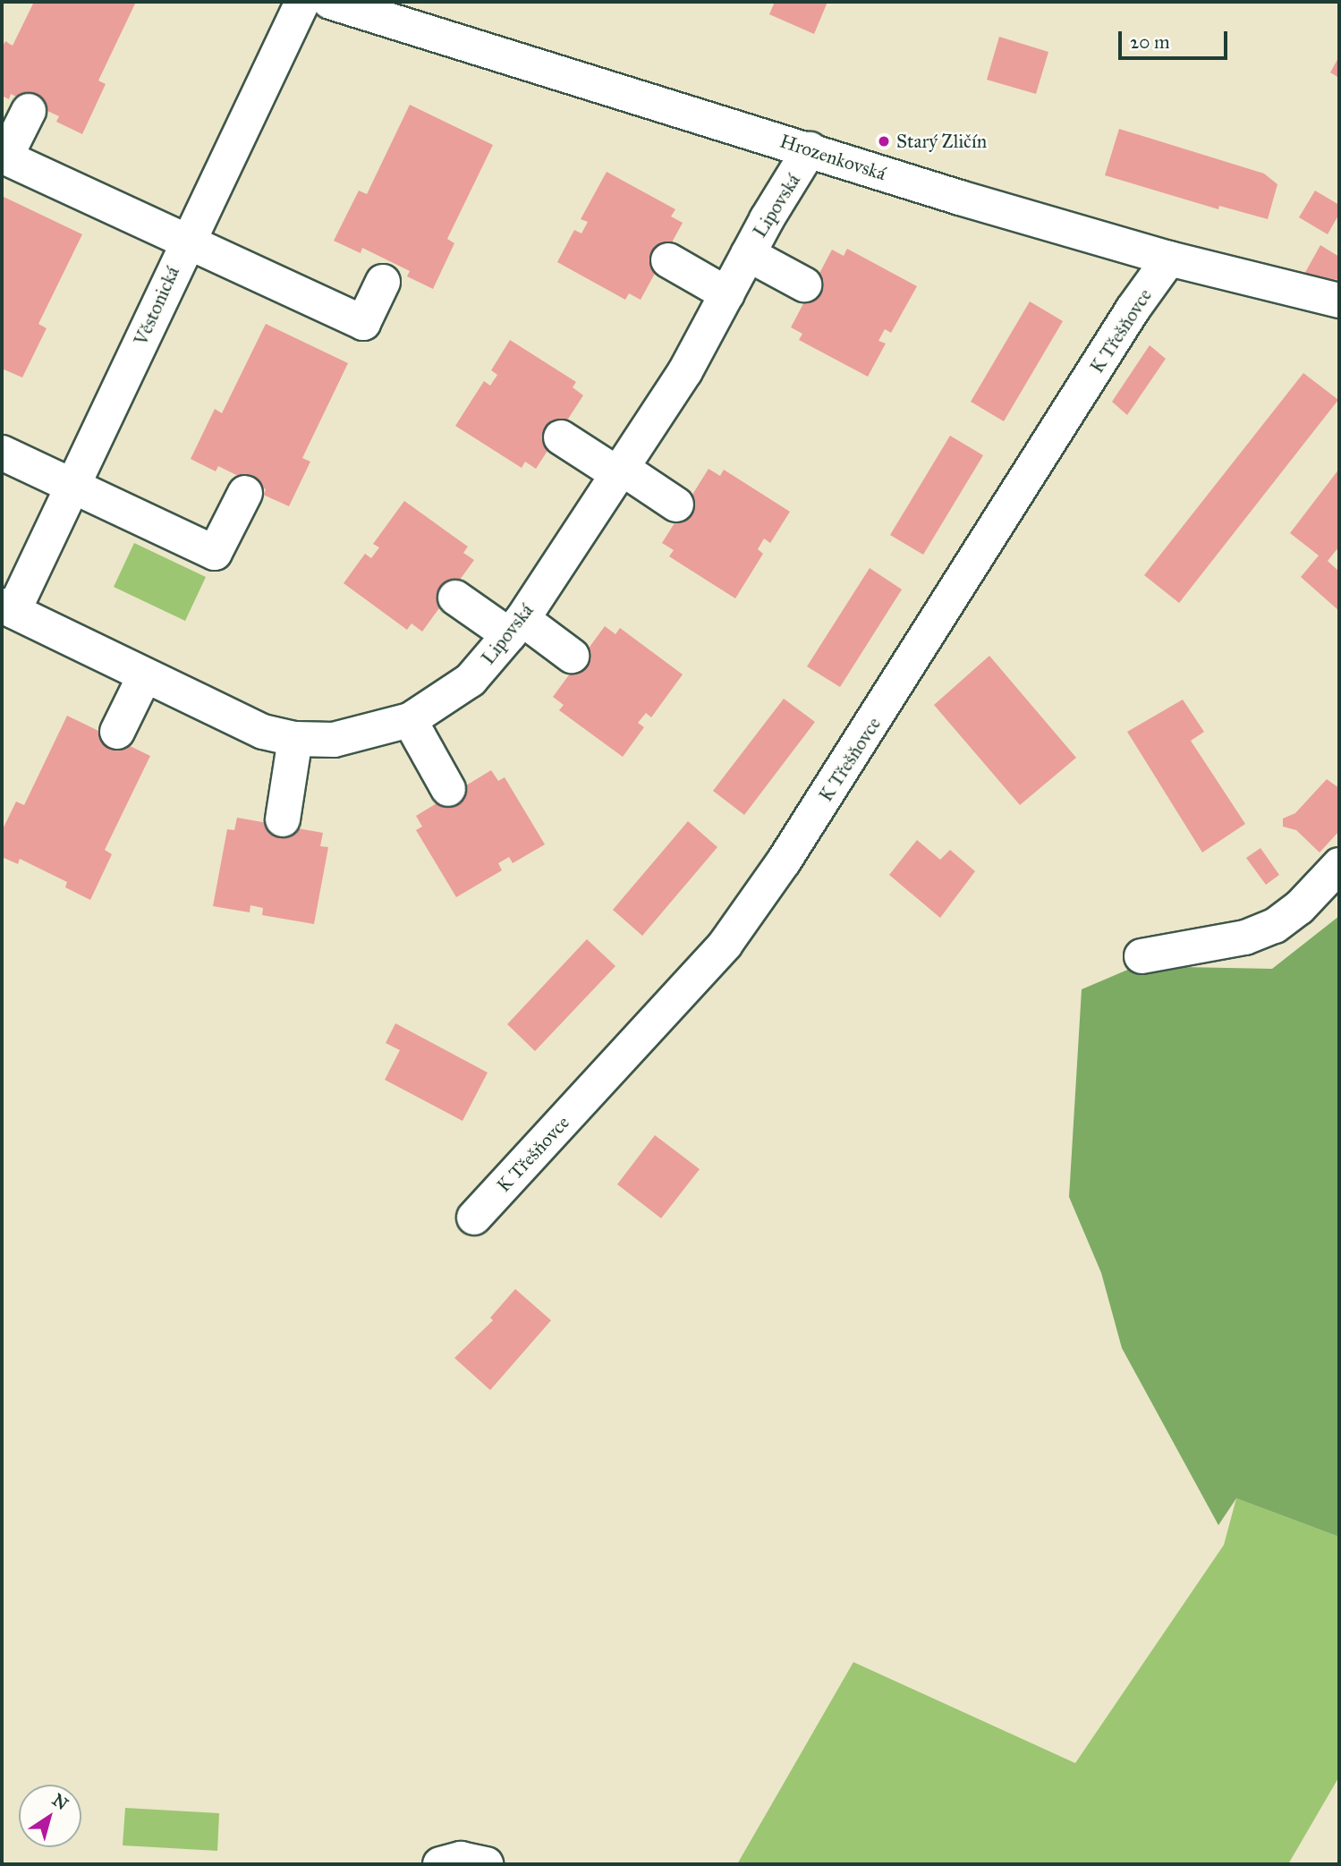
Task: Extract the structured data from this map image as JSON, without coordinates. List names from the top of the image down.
{
  "streets": {
    "street": [
      "Hrozenkovská",
      "Lipovská",
      "Věstonická",
      "K Třešňovce"
    ]
  },
  "crossings": [
    ["Hrozenkovská", "Lipovská"],
    ["Hrozenkovská", "K Třešňovce"],
    ["Lipovská", "Věstonická"]
  ],
  "places": ["Starý Zličín"],
  "scale_bar": "20 m",
  "north": "top right"
}
